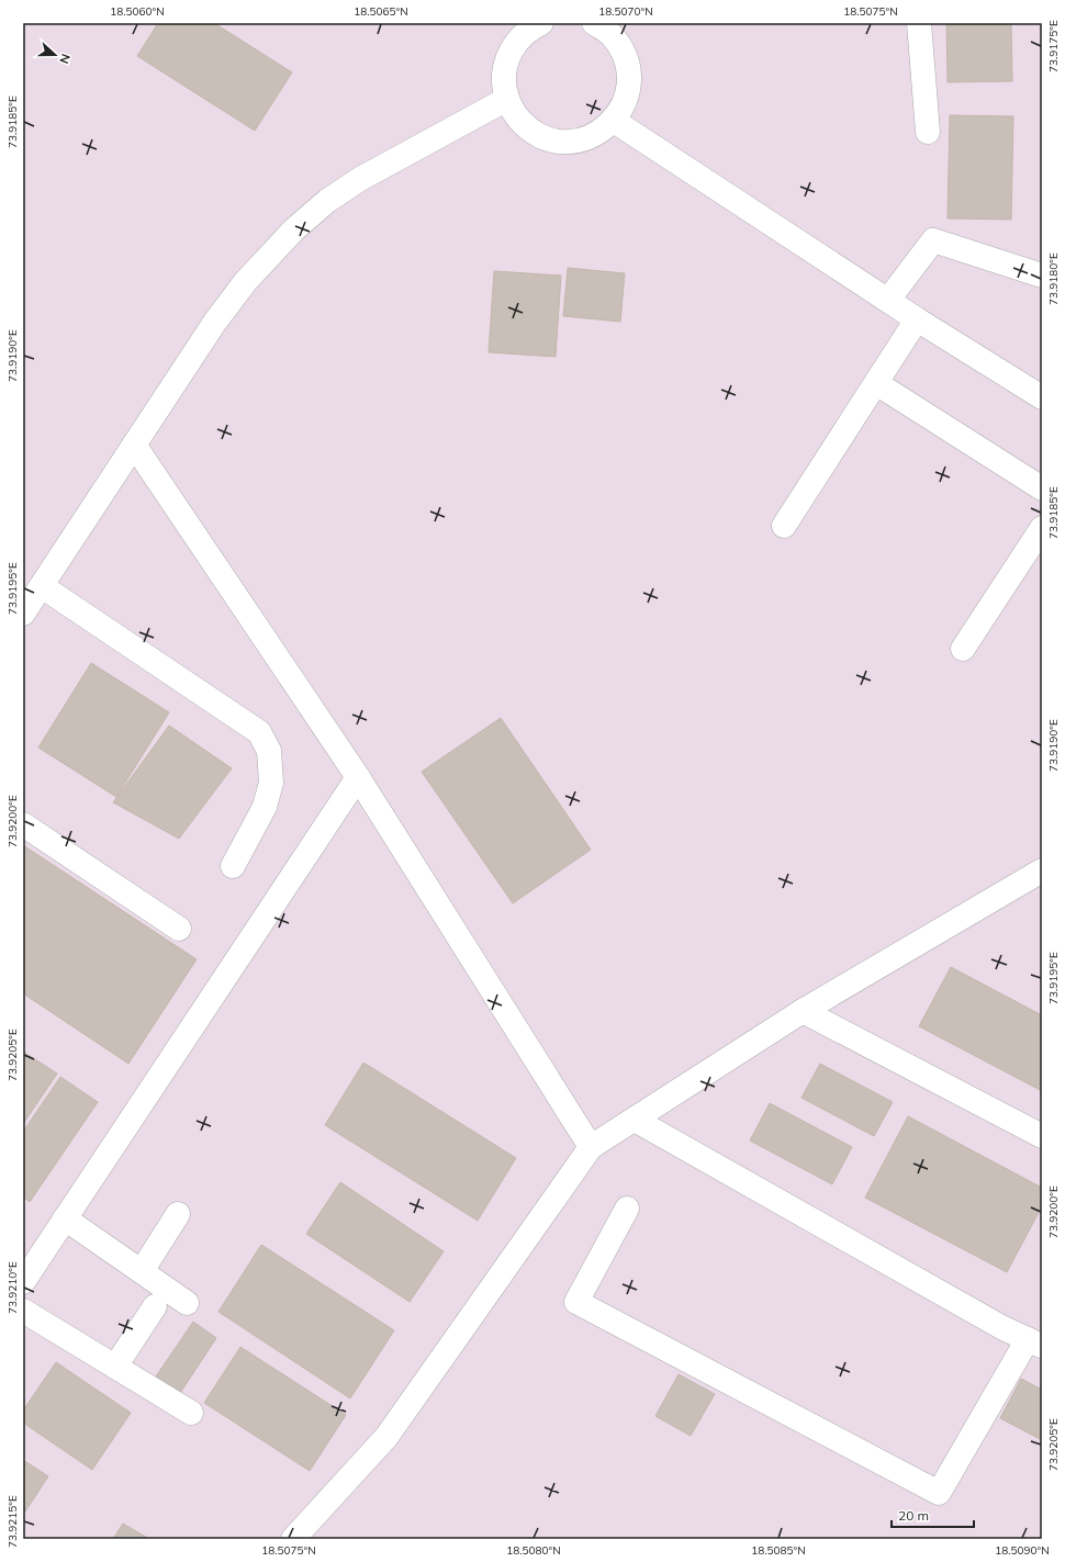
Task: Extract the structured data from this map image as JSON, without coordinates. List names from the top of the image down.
{
  "scale_bar": "20 m",
  "north": "right",
  "coordinates": [
    "18.5060°N",
    "18.5065°N",
    "18.5070°N",
    "18.5075°N",
    "73.9175°E",
    "73.9185°E",
    "73.9180°E",
    "73.9190°E",
    "73.9195°E",
    "73.9200°E",
    "73.9205°E",
    "73.9210°E",
    "73.9215°E",
    "18.5080°N",
    "18.5085°N",
    "18.5090°N"
  ]
}
